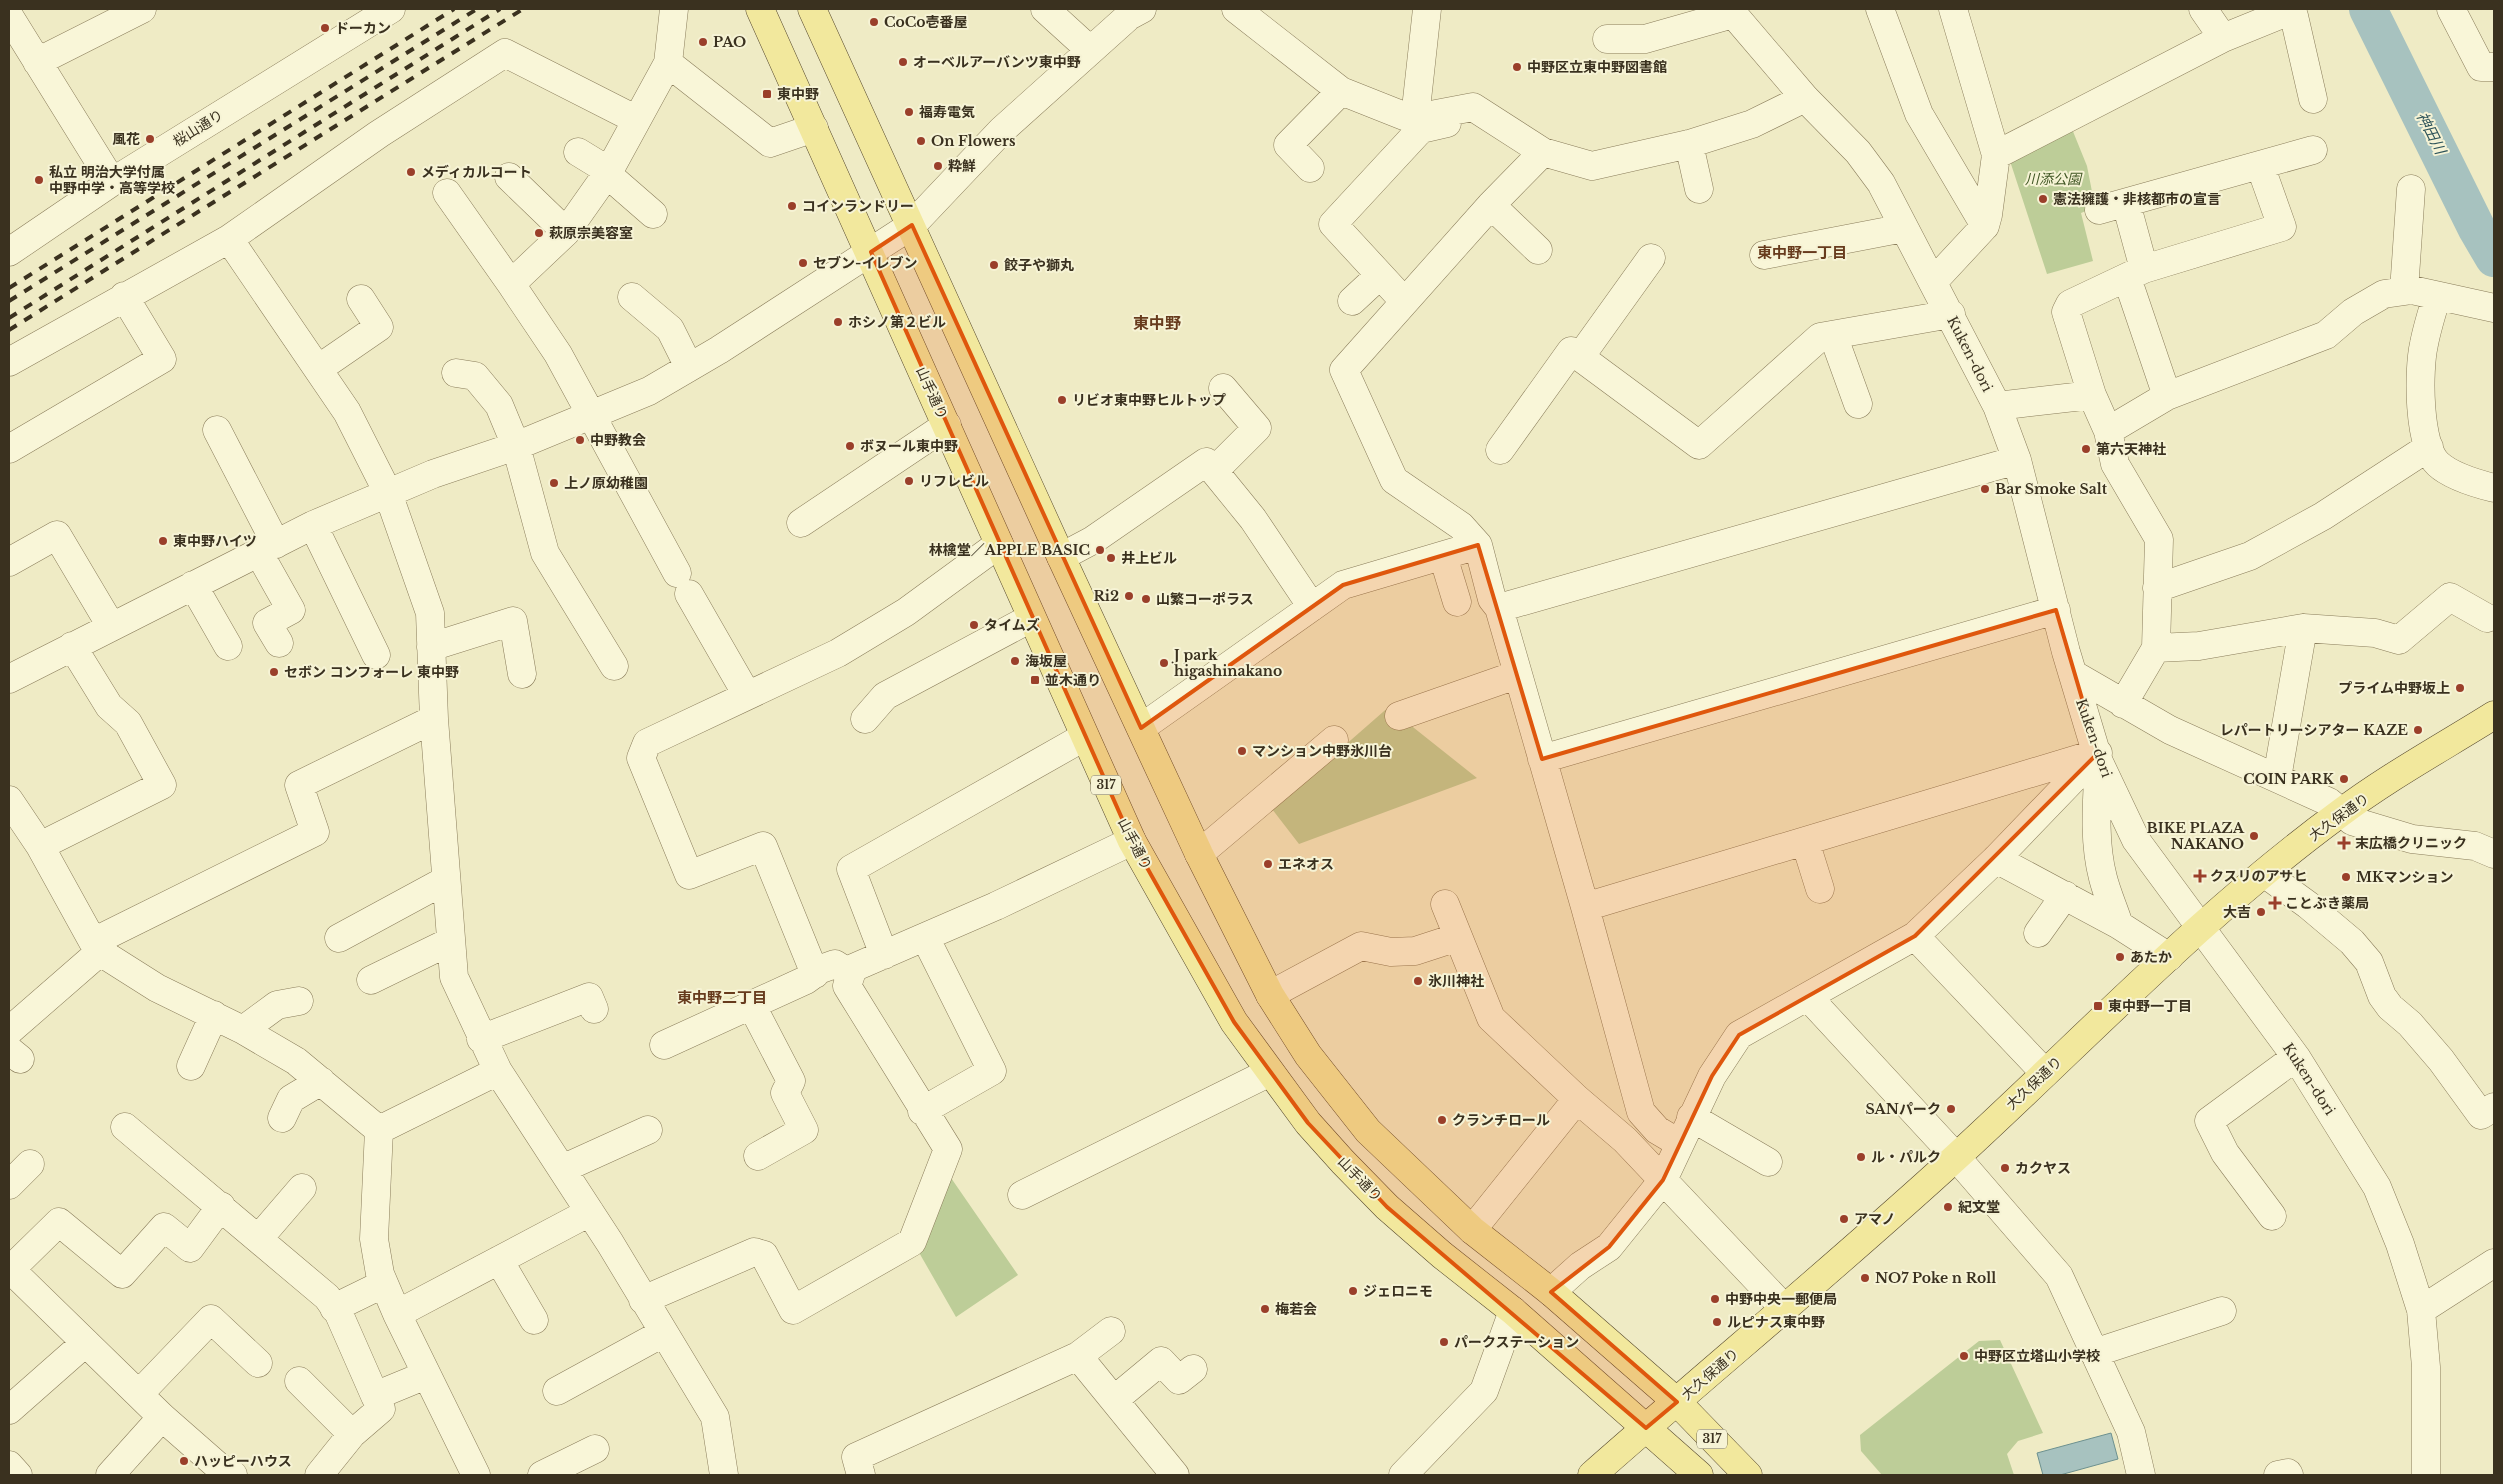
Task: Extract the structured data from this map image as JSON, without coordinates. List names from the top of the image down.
{
  "streets": {
    "main road": ["山手通り", "317", "大久保通り"],
    "street": ["桜山通り", "Kuken-dori"]
  },
  "crossings": [
    ["Kuken-dori", "大久保通り"],
    ["山手通り", "大久保通り"],
    ["317", "大久保通り"]
  ],
  "districts": ["東中野一丁目", "東中野", "東中野二丁目"],
  "water": ["神田川"],
  "parks": ["川添公園"],
  "places": {
    "other": [
      "CoCo壱番屋",
      "ドーカン",
      "PAO",
      "オーベルアーバンツ東中野",
      "中野区立東中野図書館",
      "福寿電気",
      "風花",
      "On Flowers",
      "粋鮮",
      "メディカルコート",
      "私立 明治大学付属 中野中学・高等学校",
      "憲法擁護・非核都市の宣言",
      "コインランドリー",
      "萩原宗美容室",
      "セブン-イレブン",
      "餃子や獅丸",
      "ホシノ第２ビル",
      "リビオ東中野ヒルトップ",
      "中野教会",
      "ボヌール東中野",
      "第六天神社",
      "リフレビル",
      "上ノ原幼稚園",
      "Bar Smoke Salt",
      "東中野ハイツ",
      "林檎堂／APPLE BASIC",
      "井上ビル",
      "Ri2",
      "山繁コーポラス",
      "タイムズ",
      "海坂屋",
      "J park higashinakano",
      "セボン コンフォーレ 東中野",
      "プライム中野坂上",
      "レパートリーシアター KAZE",
      "マンション中野氷川台",
      "COIN PARK",
      "BIKE PLAZA NAKANO",
      "エネオス",
      "MKマンション",
      "大吉",
      "あたか",
      "氷川神社",
      "SANパーク",
      "クランチロール",
      "ル・パルク",
      "カクヤス",
      "紀文堂",
      "アマノ",
      "NO7 Poke n Roll",
      "ジェロニモ",
      "中野中央一郵便局",
      "梅若会",
      "ルピナス東中野",
      "パークステーション",
      "中野区立塔山小学校",
      "ハッピーハウス"
    ],
    "transit": ["東中野", "並木通り", "東中野一丁目"],
    "health": ["末広橋クリニック", "クスリのアサヒ", "ことぶき薬局"]
  }
}
